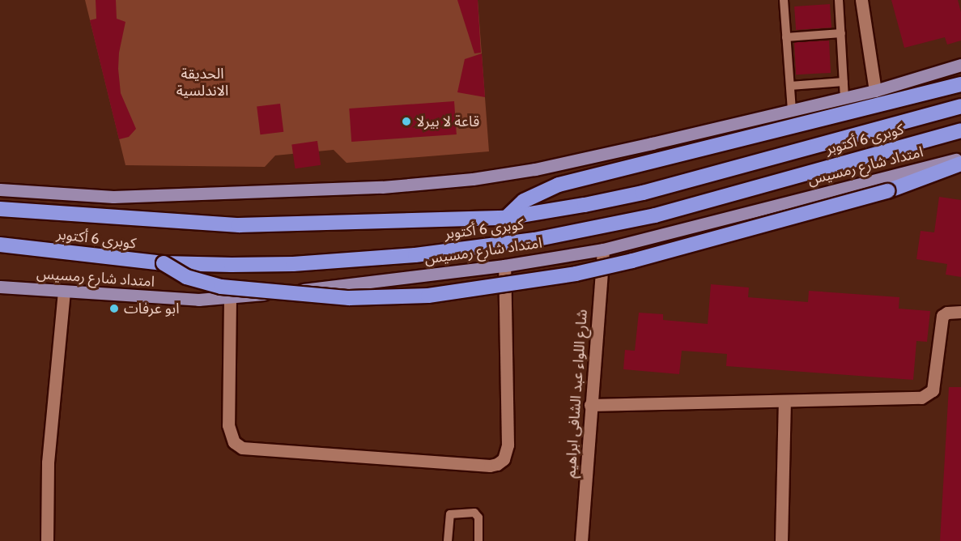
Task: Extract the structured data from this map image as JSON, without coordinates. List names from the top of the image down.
{
  "streets": {
    "highway": ["كوبرى 6 أكتوبر"],
    "main road": ["امتداد شارع رمسيس"],
    "street": ["شارع اللواء عبد الشافى ابراهيم"]
  },
  "crossings": [
    ["امتداد شارع رمسيس", "شارع اللواء عبد الشافى ابراهيم"]
  ],
  "parks": ["الحديقة الاندلسية"],
  "places": ["قاعة لا بيرلا", "ابو عرفات"]
}
